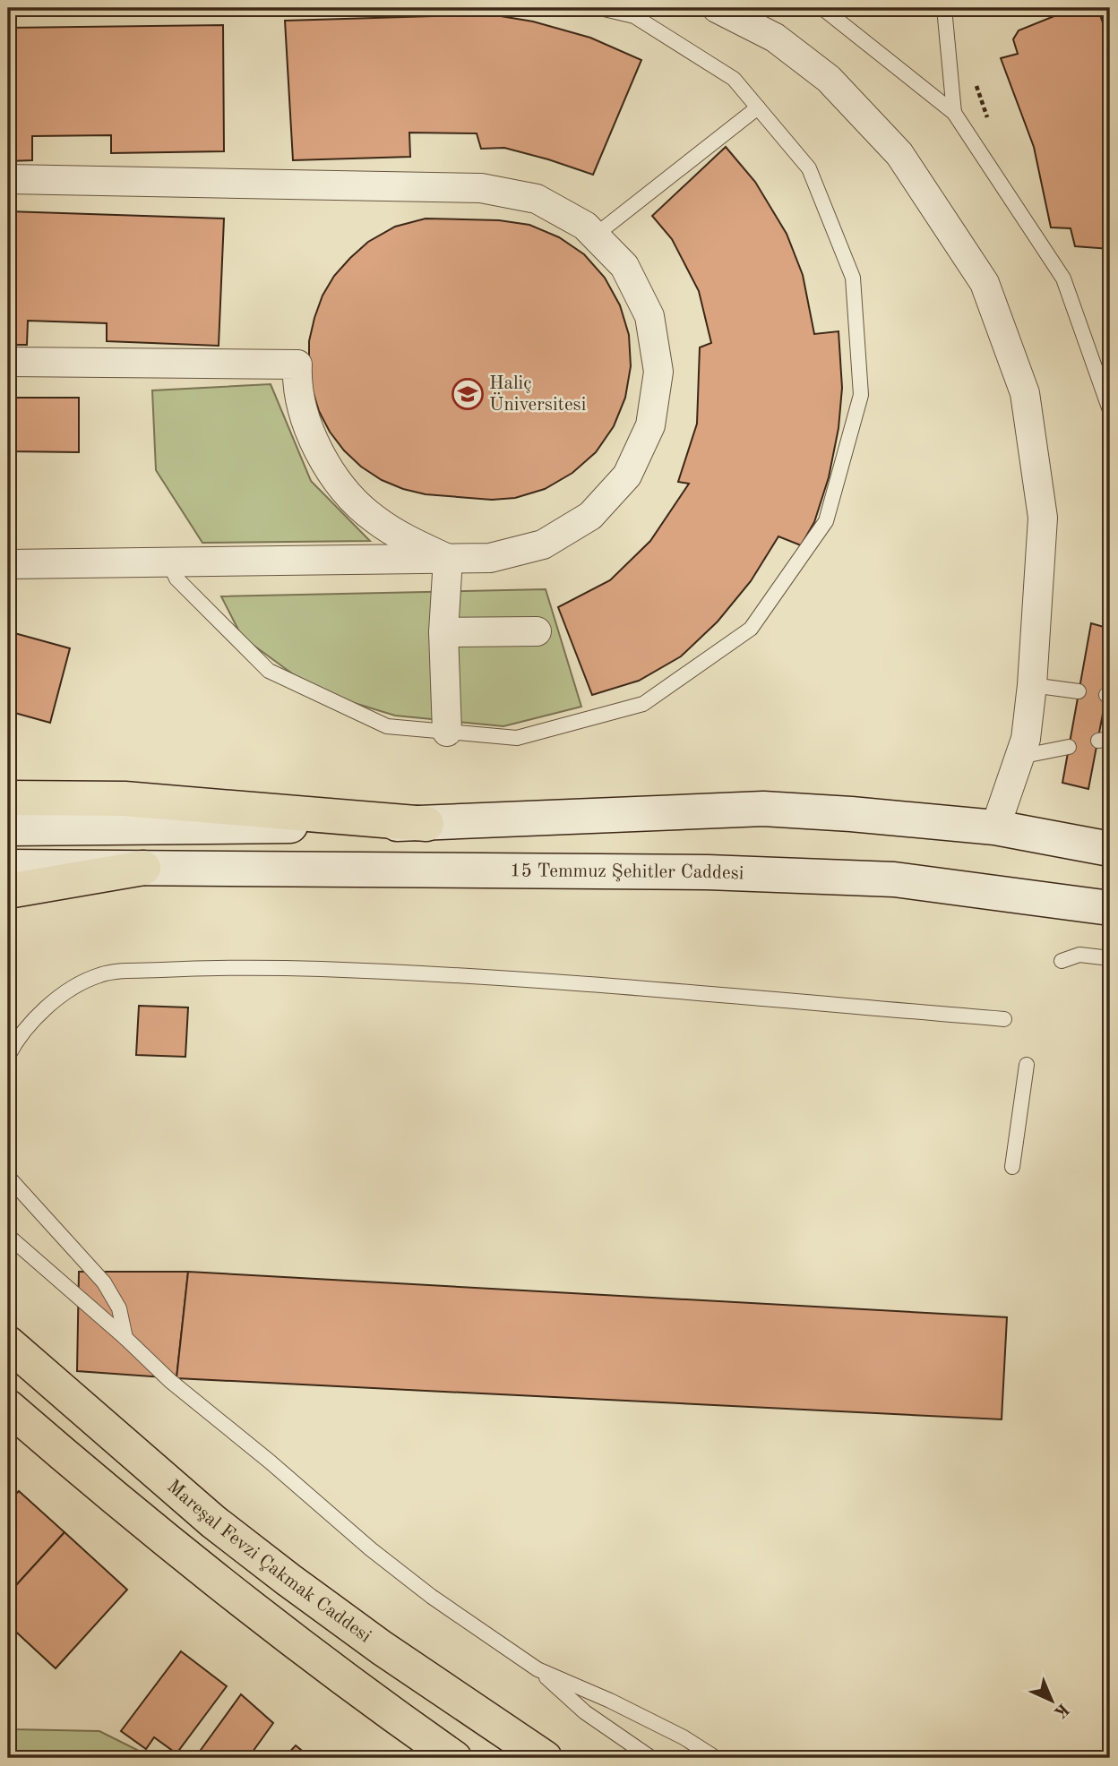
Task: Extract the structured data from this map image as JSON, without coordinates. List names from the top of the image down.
{
  "streets": {
    "main road": ["15 Temmuz Şehitler Caddesi", "Mareşal Fevzi Çakmak Caddesi"]
  },
  "places": {
    "school or university": ["Haliç Üniversitesi"]
  },
  "north": "bottom right"
}
